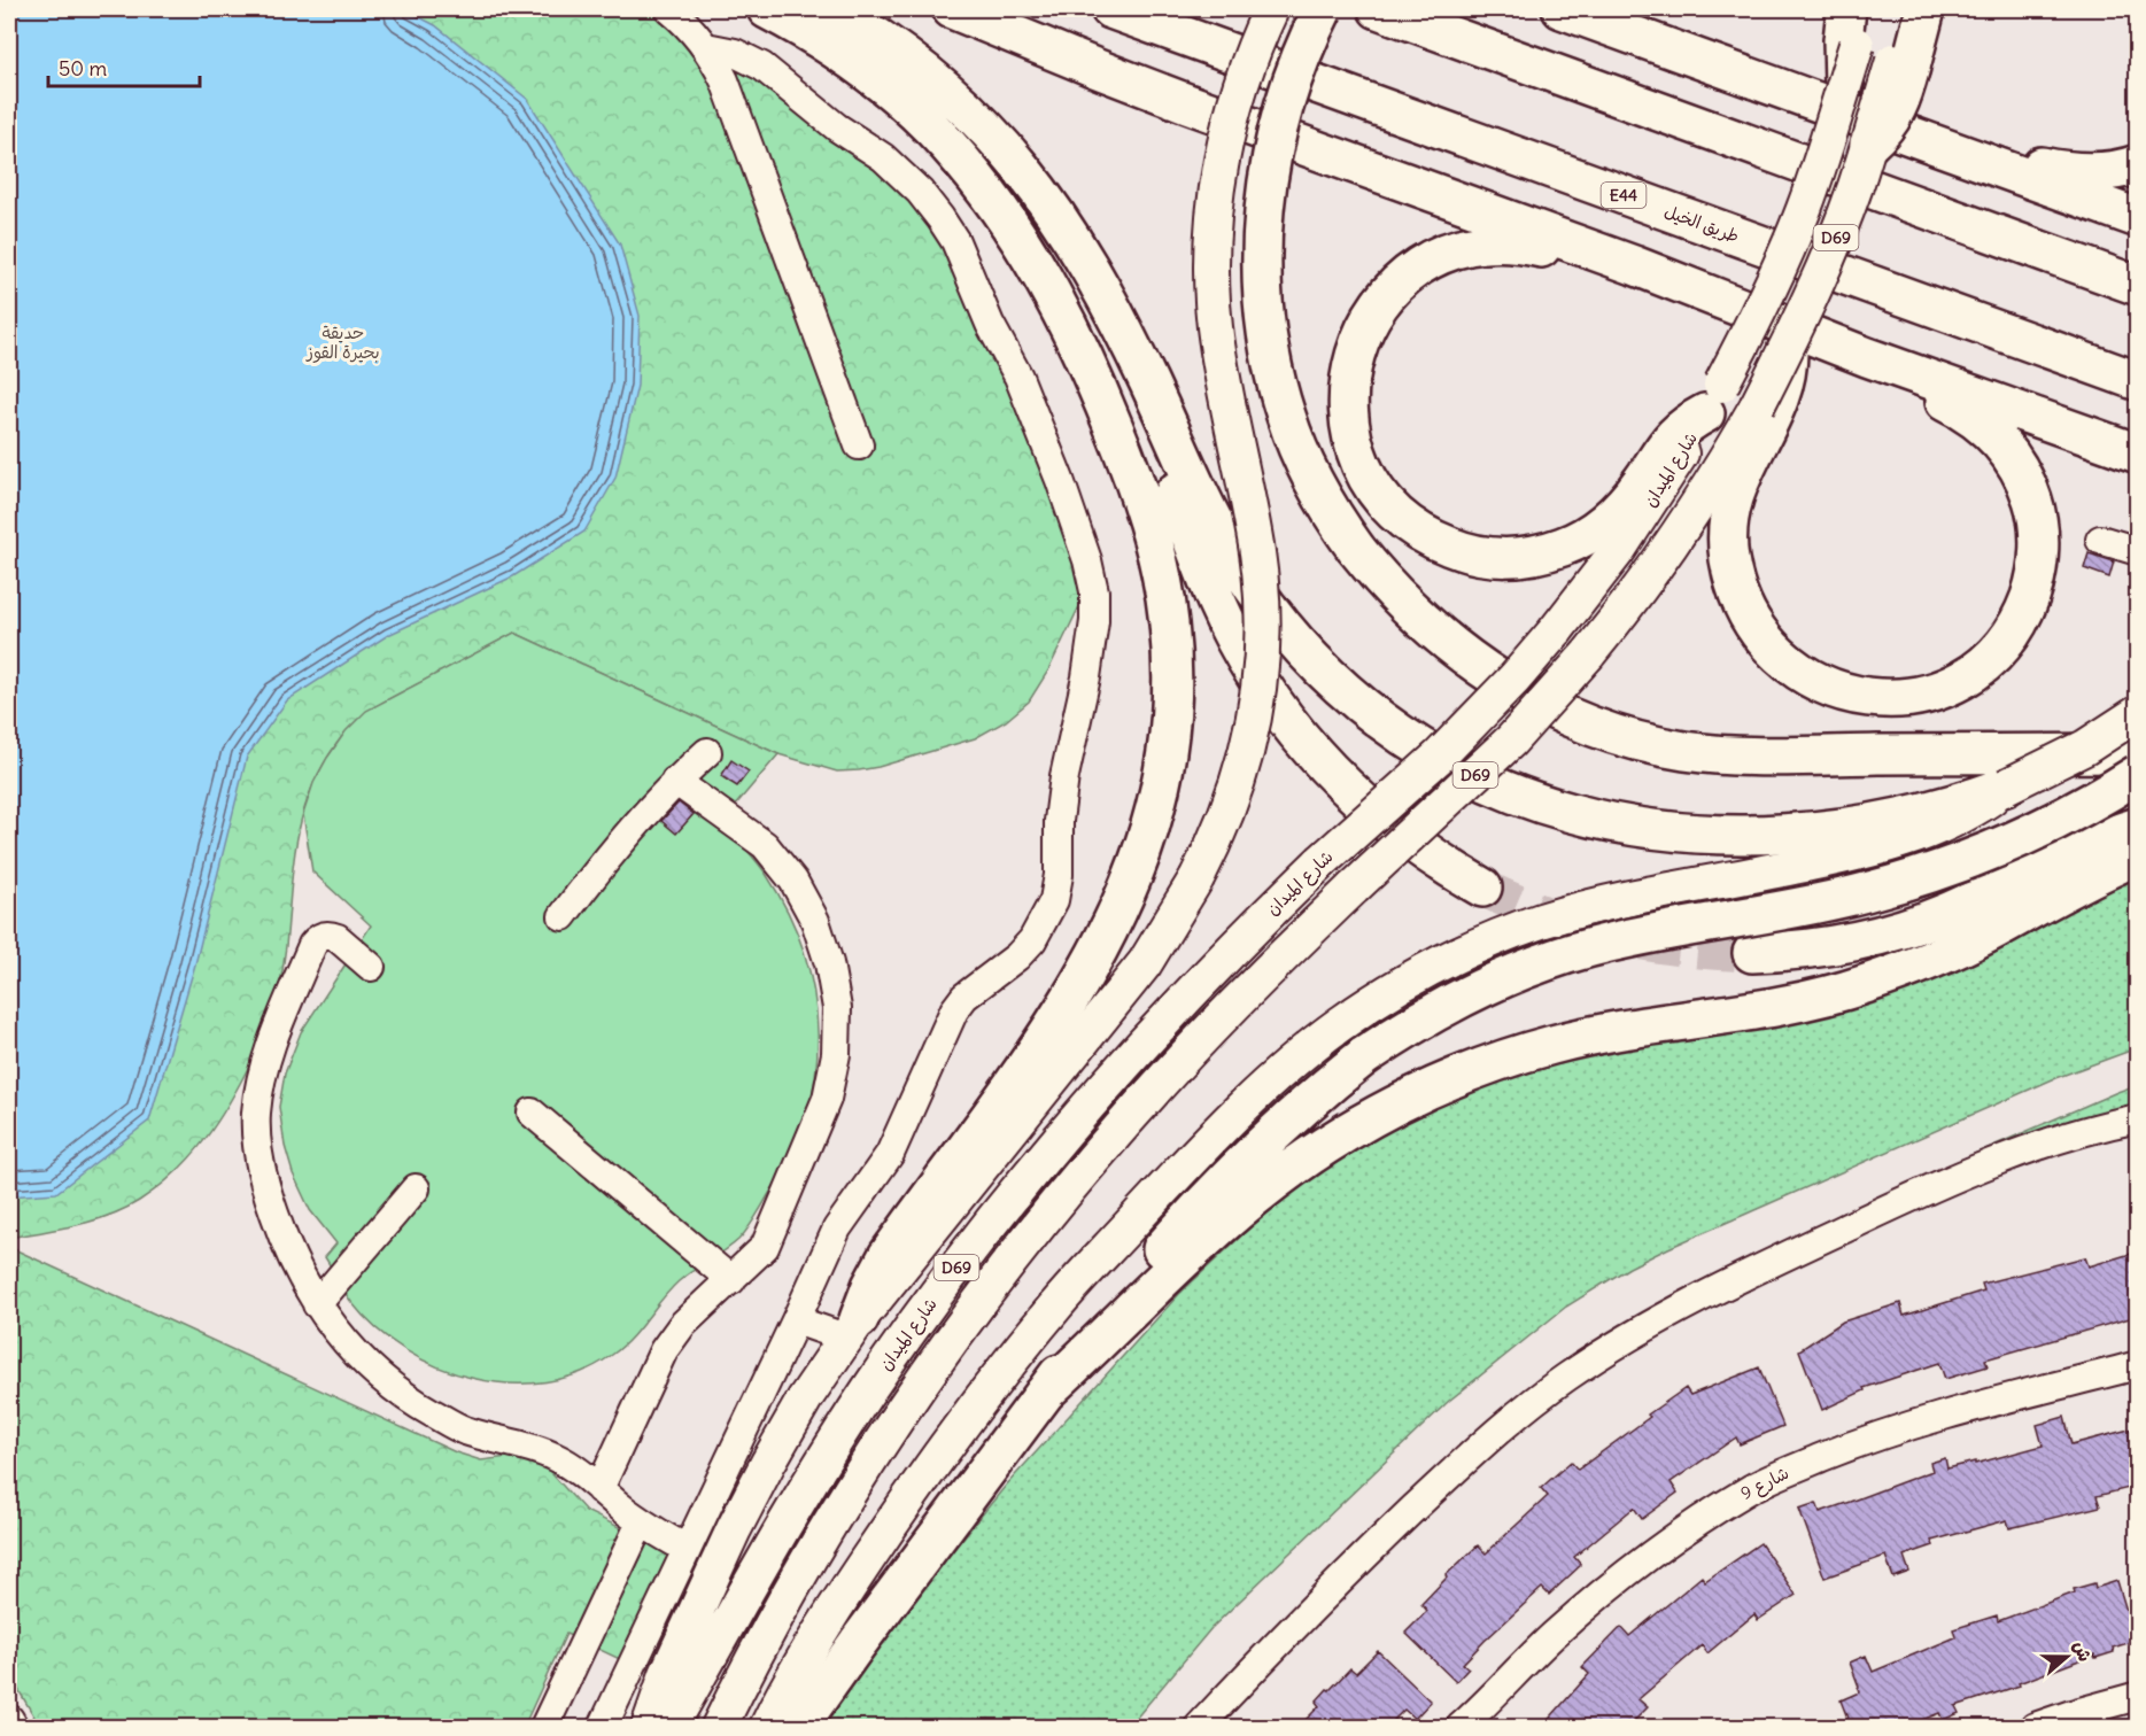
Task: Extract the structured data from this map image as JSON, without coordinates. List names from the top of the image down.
{
  "streets": {
    "highway": ["E44", "طريق الخيل"],
    "main road": ["D69", "شارع الميدان"],
    "street": ["شارع 9"]
  },
  "parks": ["حديقة بحيرة القوز"],
  "scale_bar": "50 m",
  "north": "right"
}
